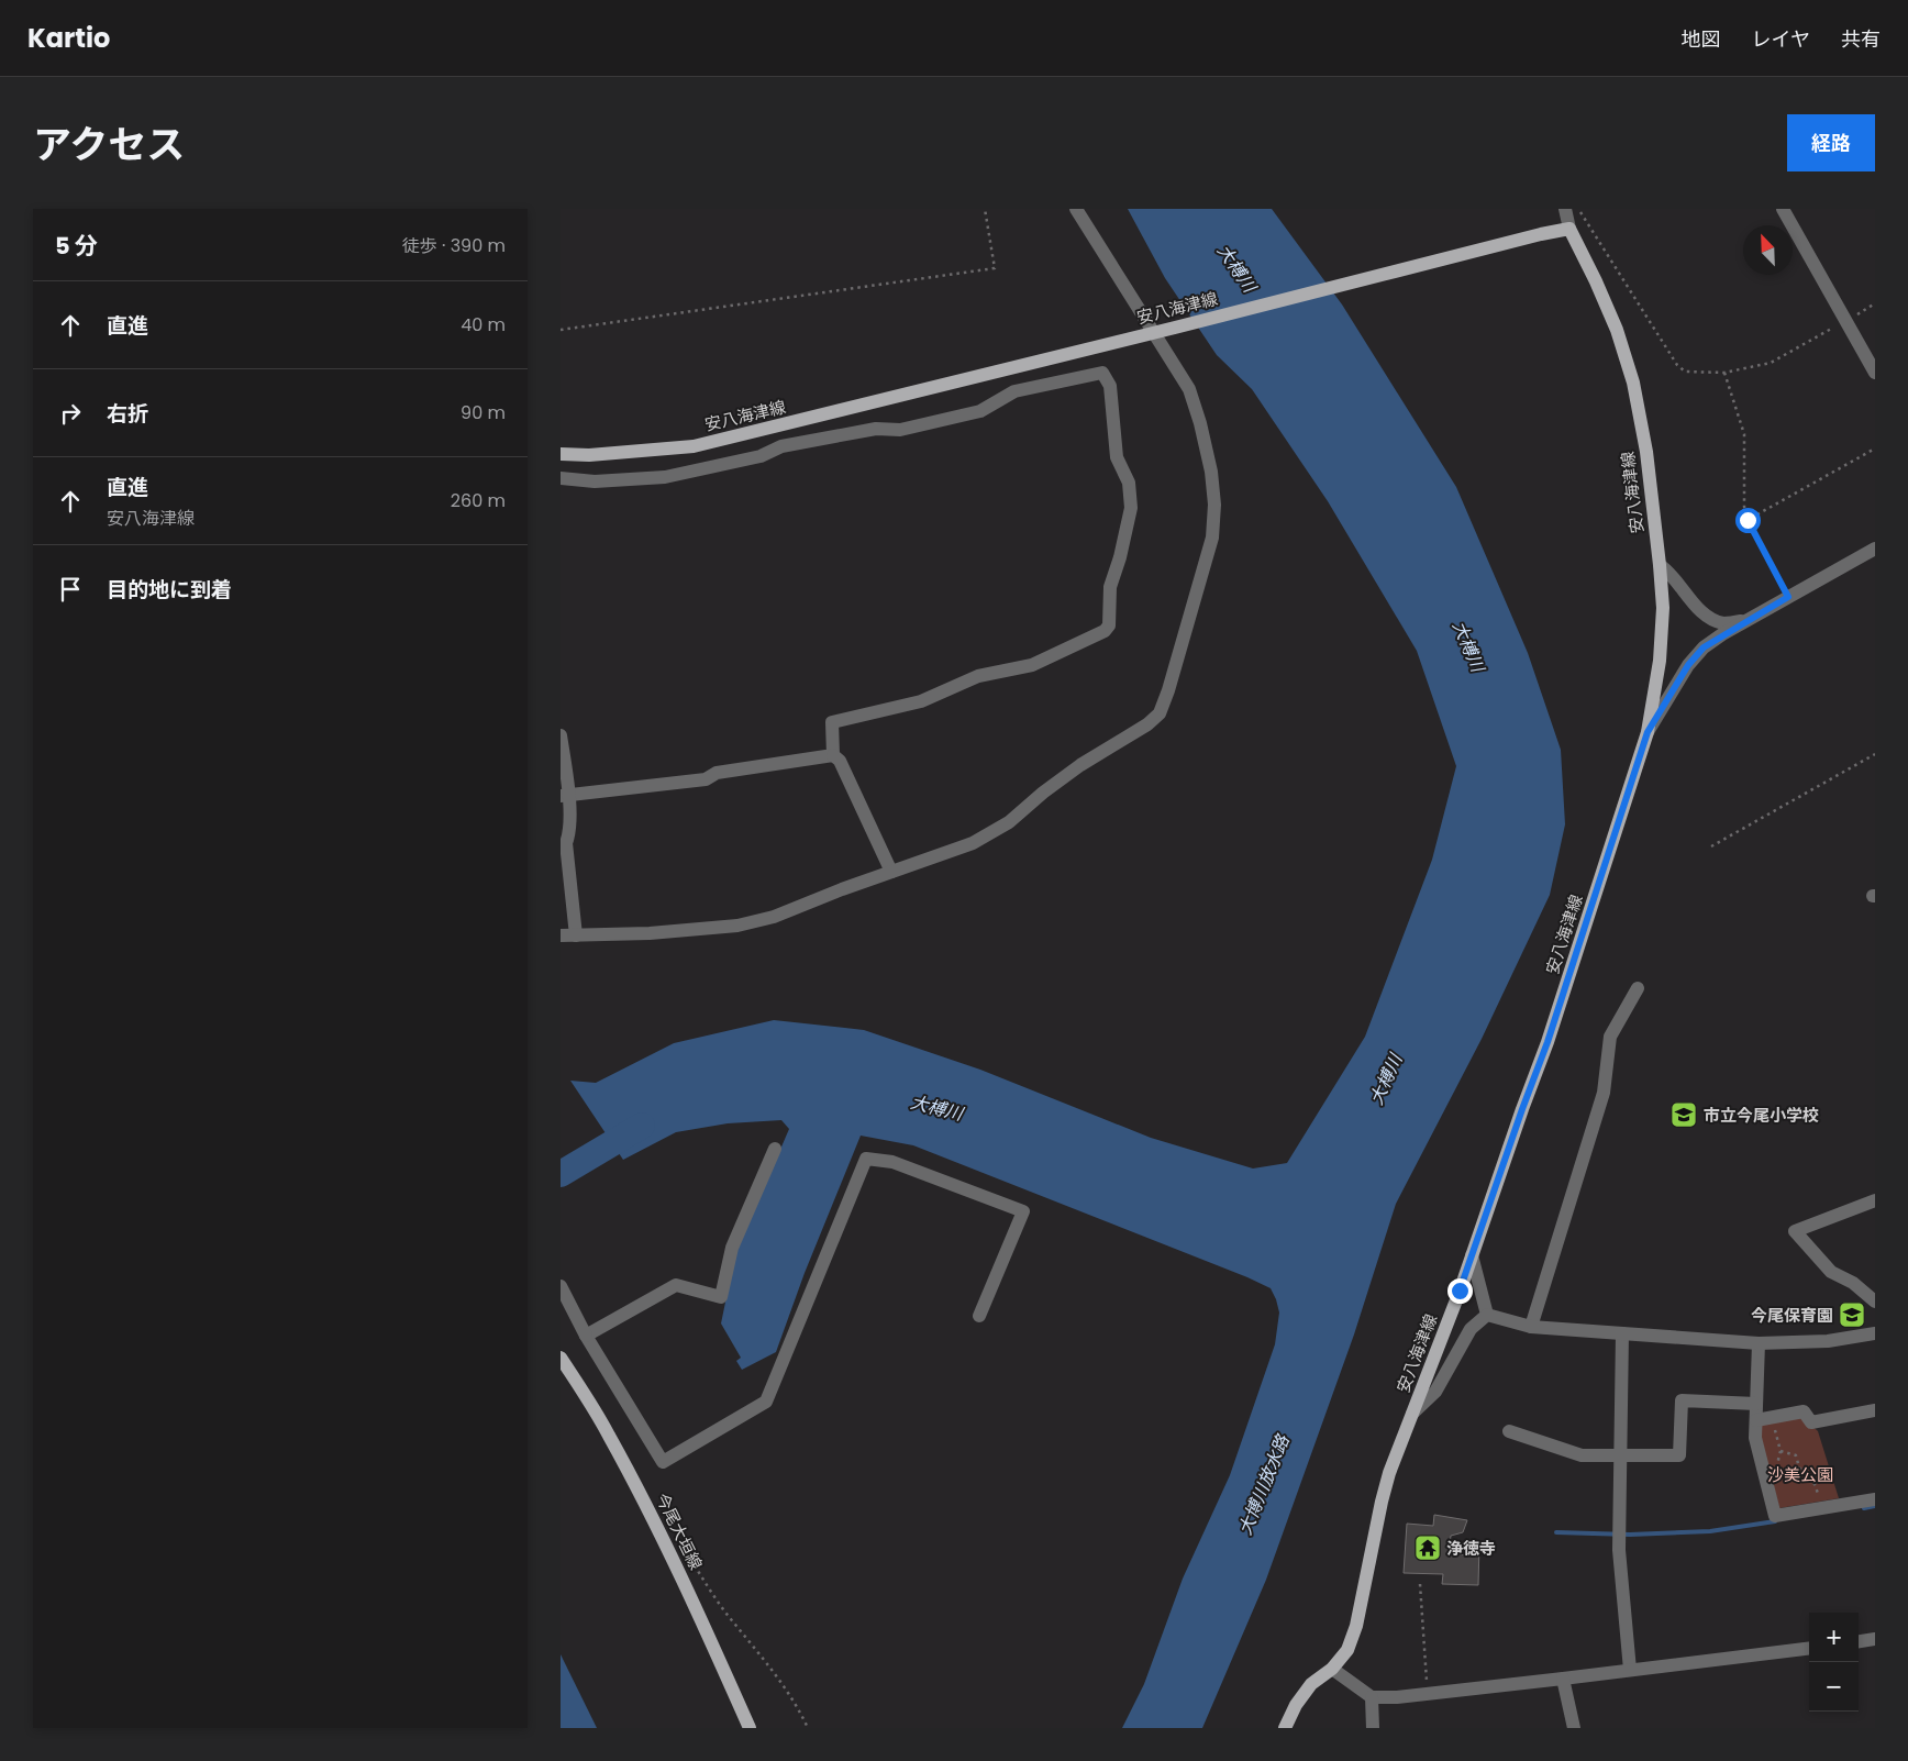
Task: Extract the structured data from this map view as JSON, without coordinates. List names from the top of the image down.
{
  "streets": {
    "main road": ["安八海津線", "今尾大垣線"]
  },
  "water": ["大榑川", "大博川放水路"],
  "parks": ["沙美公園"],
  "places": {
    "school or university": ["市立今尾小学校", "今尾保育園"],
    "temple": ["浄徳寺"]
  },
  "north": "top left",
  "page": {
    "header": "Kartio",
    "nav": ["地図", "レイヤ", "共有"],
    "title": "アクセス",
    "buttons": "経路",
    "heading": ["5 分", "徒歩 · 390 m"],
    "list": [
      ["直進", "40 m"],
      ["右折", "90 m"],
      ["直進", "安八海津線", "260 m"],
      "目的地に到着"
    ],
    "map_buttons": ["+", "−"]
  }
}
